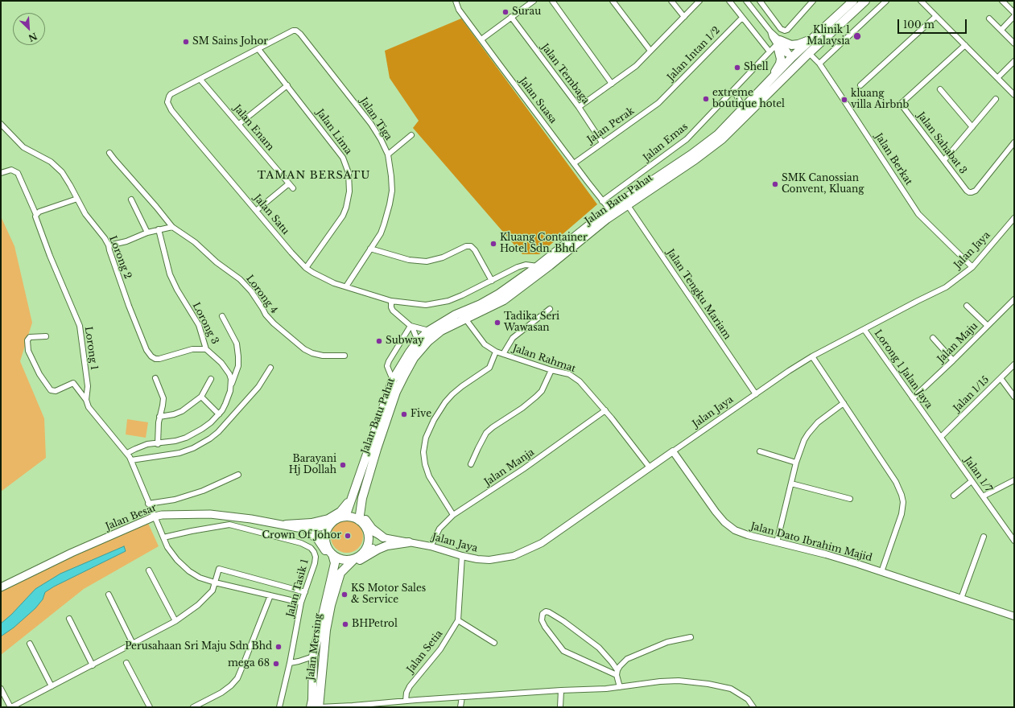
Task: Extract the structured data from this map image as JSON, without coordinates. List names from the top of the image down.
{
  "streets": {
    "highway": ["Jalan Batu Pahat", "Jalan Mersing"],
    "main road": ["Jalan Besar"],
    "street": [
      "Jalan Intan 1/2",
      "Jalan Tembaga",
      "Jalan Suasa",
      "Jalan Tiga",
      "Jalan Perak",
      "Jalan Enam",
      "Jalan Lima",
      "Jalan Emas",
      "Jalan Sahabat 3",
      "Jalan Berkat",
      "Jalan Satu",
      "Jalan Jaya",
      "Lorong 2",
      "Lorong 4",
      "Jalan Tengku Mariam",
      "Lorong 3",
      "Jalan Maju",
      "Lorong 1",
      "Jalan Rahmat",
      "Lorong 1 Jalan Jaya",
      "Jalan 1/15",
      "Jalan Manja",
      "Jalan 1/7",
      "Jalan Dato Ibrahim Majid",
      "Jalan Tasik 1",
      "Jalan Setia"
    ]
  },
  "crossings": [
    ["Jalan Intan 1/2", "Jalan Perak"],
    ["Jalan Tembaga", "Jalan Perak"],
    ["Jalan Suasa", "Jalan Perak"],
    ["Jalan Suasa", "Jalan Emas"],
    ["Jalan Suasa", "Jalan Batu Pahat"],
    ["Jalan Tiga", "Jalan Lima"],
    ["Jalan Tiga", "Jalan Satu"],
    ["Jalan Enam", "Jalan Satu"],
    ["Jalan Lima", "Jalan Satu"],
    ["Jalan Berkat", "Jalan Batu Pahat"],
    ["Jalan Berkat", "Jalan Jaya"],
    ["Jalan Batu Pahat", "Jalan Satu"],
    ["Jalan Batu Pahat", "Jalan Jaya"],
    ["Jalan Batu Pahat", "Jalan Tengku Mariam"],
    ["Jalan Batu Pahat", "Jalan Rahmat"],
    ["Jalan Batu Pahat", "Jalan Besar"],
    ["Jalan Batu Pahat", "Jalan Mersing"],
    ["Jalan Jaya", "Jalan Tengku Mariam"],
    ["Jalan Jaya", "Jalan Rahmat"],
    ["Jalan Jaya", "Lorong 1 Jalan Jaya"],
    ["Jalan Jaya", "Jalan Manja"],
    ["Jalan Jaya", "Jalan Besar"],
    ["Jalan Jaya", "Jalan Dato Ibrahim Majid"],
    ["Jalan Jaya", "Jalan Mersing"],
    ["Jalan Jaya", "Jalan Setia"],
    ["Lorong 2", "Lorong 3"],
    ["Jalan Maju", "Lorong 1 Jalan Jaya"],
    ["Lorong 1", "Jalan Besar"],
    ["Lorong 1", "Jalan Tasik 1"],
    ["Jalan Rahmat", "Jalan Manja"],
    ["Lorong 1 Jalan Jaya", "Jalan 1/7"],
    ["Jalan 1/15", "Jalan 1/7"],
    ["Jalan Besar", "Jalan Mersing"]
  ],
  "districts": ["TAMAN BERSATU"],
  "places": [
    "Surau",
    "Klinik 1 Malaysia",
    "SM Sains Johor",
    "Shell",
    "extreme boutique hotel",
    "kluang villa Airbnb",
    "SMK Canossian Convent, Kluang",
    "Kluang Container Hotel Sdn. Bhd.",
    "Tadika Seri Wawasan",
    "Subway",
    "Five",
    "Barayani Hj Dollah",
    "Crown Of Johor",
    "KS Motor Sales & Service",
    "BHPetrol",
    "Perusahaan Sri Maju Sdn Bhd",
    "mega 68"
  ],
  "scale_bar": "100 m",
  "north": "bottom right"
}
